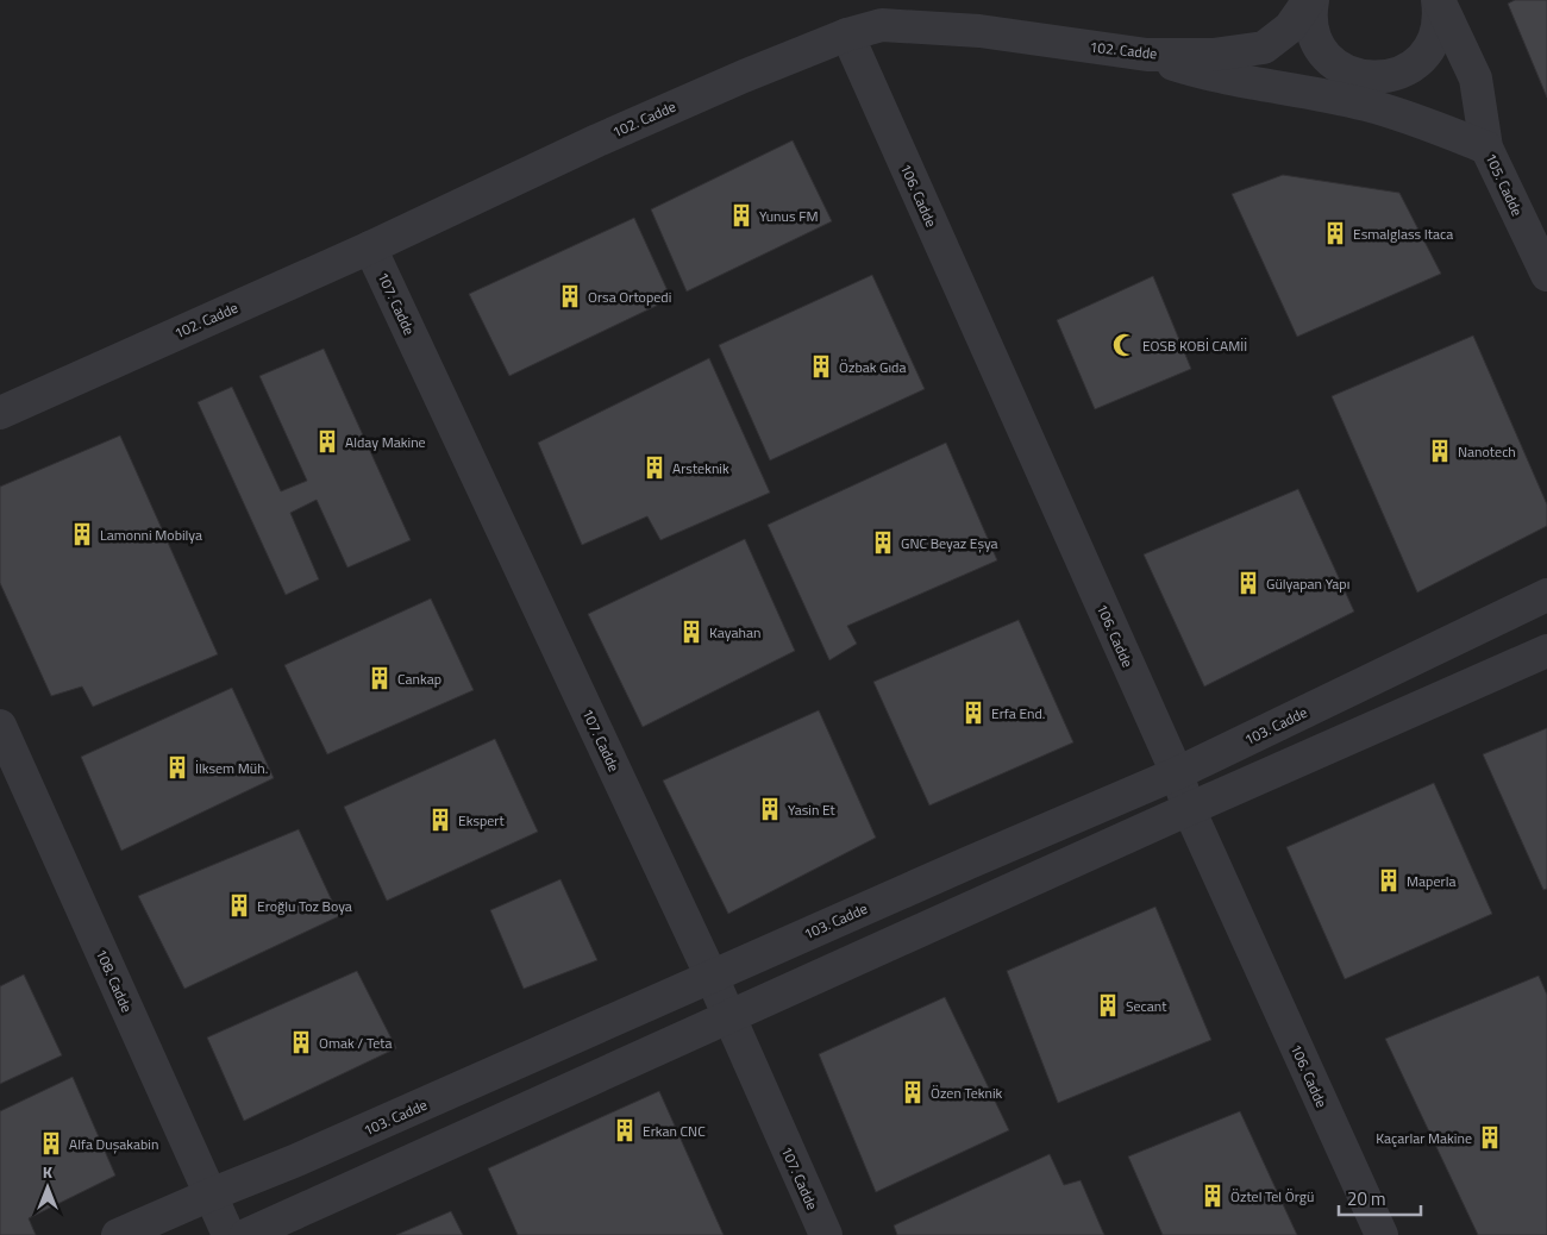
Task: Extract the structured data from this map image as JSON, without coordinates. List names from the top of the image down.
{
  "streets": {
    "street": [
      "102. Cadde",
      "105. Cadde",
      "106. Cadde",
      "107. Cadde",
      "103. Cadde",
      "108. Cadde"
    ]
  },
  "crossings": [
    ["102. Cadde", "106. Cadde"],
    ["102. Cadde", "107. Cadde"],
    ["106. Cadde", "103. Cadde"],
    ["107. Cadde", "103. Cadde"],
    ["103. Cadde", "108. Cadde"]
  ],
  "places": {
    "building": [
      "Yunus FM",
      "Esmalglass Itaca",
      "Orsa Ortopedi",
      "Özbak Gıda",
      "Alday Makine",
      "Nanotech",
      "Arsteknik",
      "Lamonni Mobilya",
      "GNC Beyaz Eşya",
      "Gülyapan Yapı",
      "Kayahan",
      "Cankap",
      "Erfa End.",
      "İlksem Müh.",
      "Yasin Et",
      "Ekspert",
      "Maperla",
      "Eroğlu Toz Boya",
      "Secant",
      "Omak / Teta",
      "Özen Teknik",
      "Erkan CNC",
      "Kaçarlar Makine",
      "Alfa Duşakabin",
      "Öztel Tel Örgü"
    ],
    "mosque": ["EOSB KOBİ CAMİİ"]
  },
  "scale_bar": "20 m",
  "north": "top"
}
